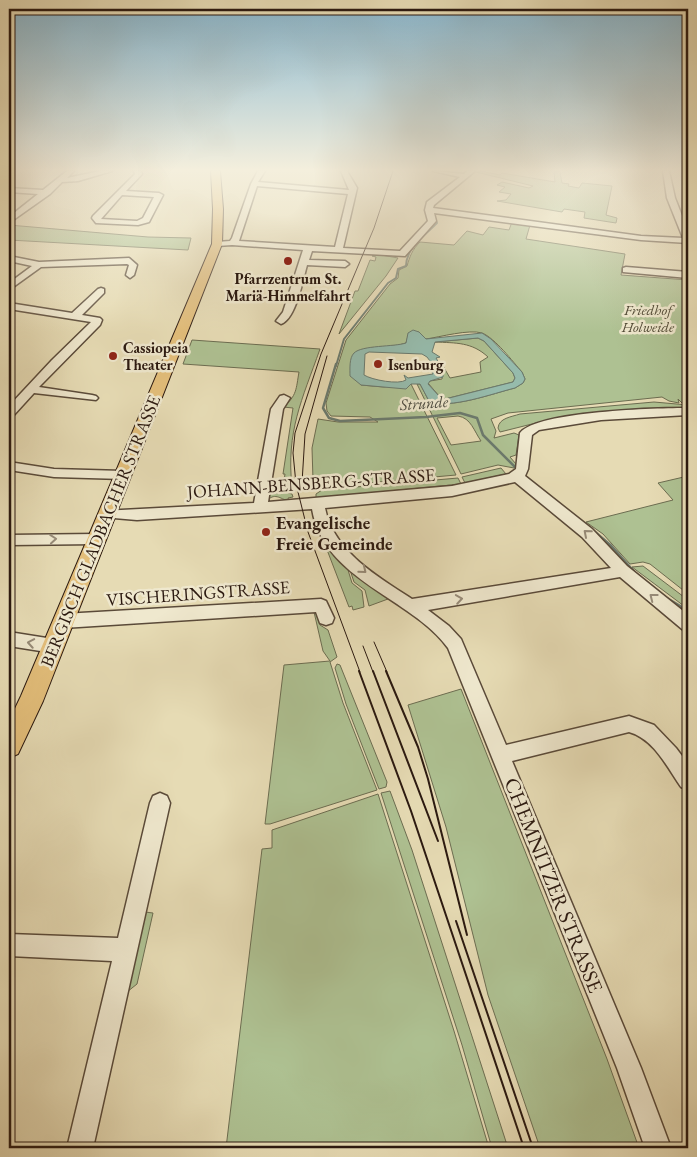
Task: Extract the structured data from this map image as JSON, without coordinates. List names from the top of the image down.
{
  "streets": {
    "main road": ["BERGISCH GLADBACHER STRASSE"],
    "street": ["JOHANN-BENSBERG-STRASSE", "VISCHERINGSTRASSE", "CHEMNITZER STRASSE"]
  },
  "crossings": [
    ["JOHANN-BENSBERG-STRASSE", "BERGISCH GLADBACHER STRASSE"],
    ["JOHANN-BENSBERG-STRASSE", "CHEMNITZER STRASSE"],
    ["BERGISCH GLADBACHER STRASSE", "VISCHERINGSTRASSE"]
  ],
  "water": ["Strunde"],
  "parks": ["Friedhof Holweide"],
  "places": [
    "Pfarrzentrum St. Mariä-Himmelfahrt",
    "Cassiopeia Theater",
    "Isenburg",
    "Evangelische Freie Gemeinde"
  ]
}
